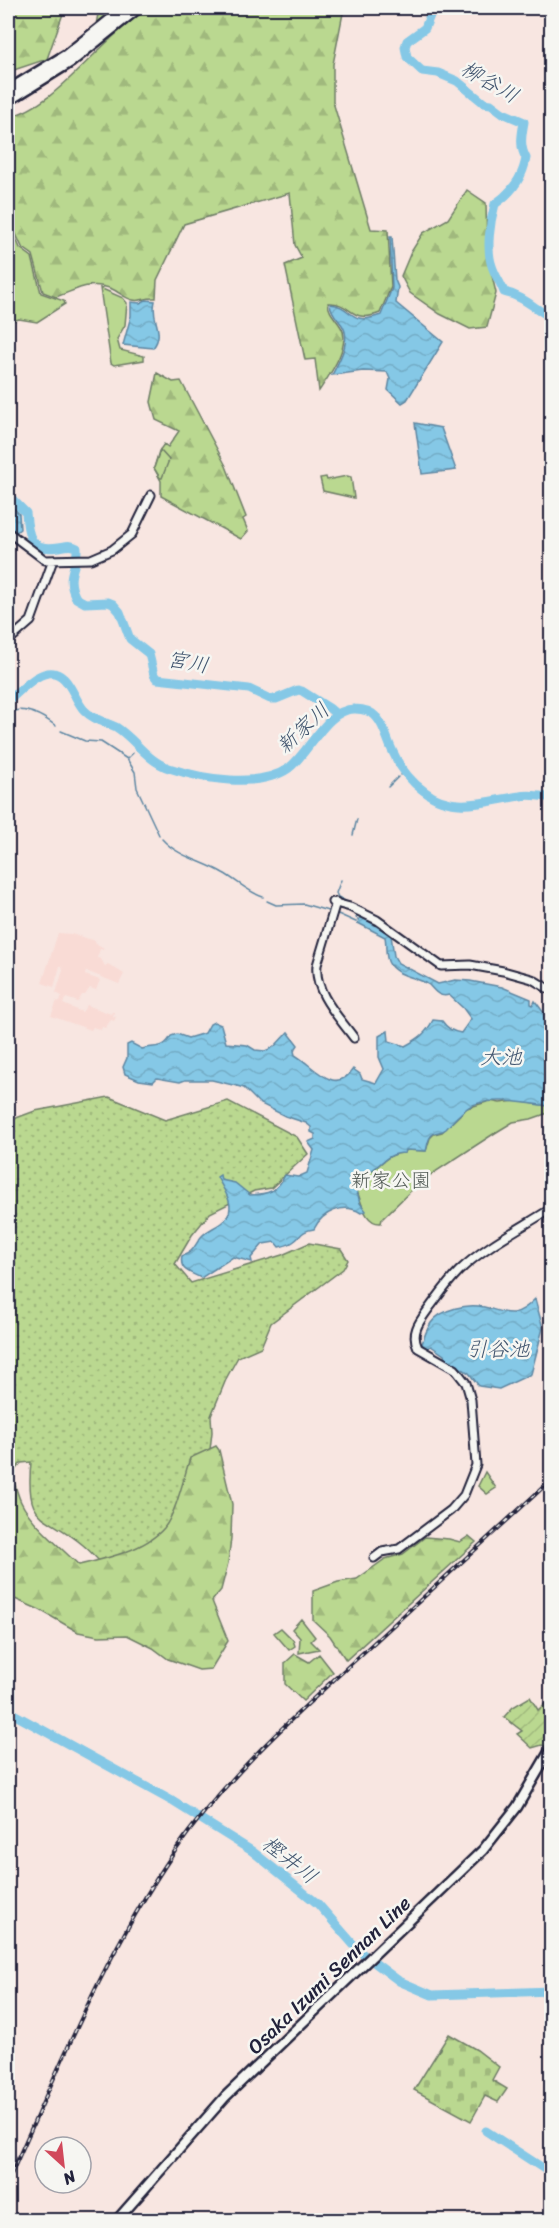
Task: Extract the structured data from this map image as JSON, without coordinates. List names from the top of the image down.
{
  "streets": {
    "main road": ["Osaka Izumi Sennan Line"]
  },
  "water": [
    "柳谷川",
    "宮川",
    "新家川",
    "大池",
    "引谷池",
    "樫井川"
  ],
  "parks": ["新家公園"],
  "north": "bottom right"
}
